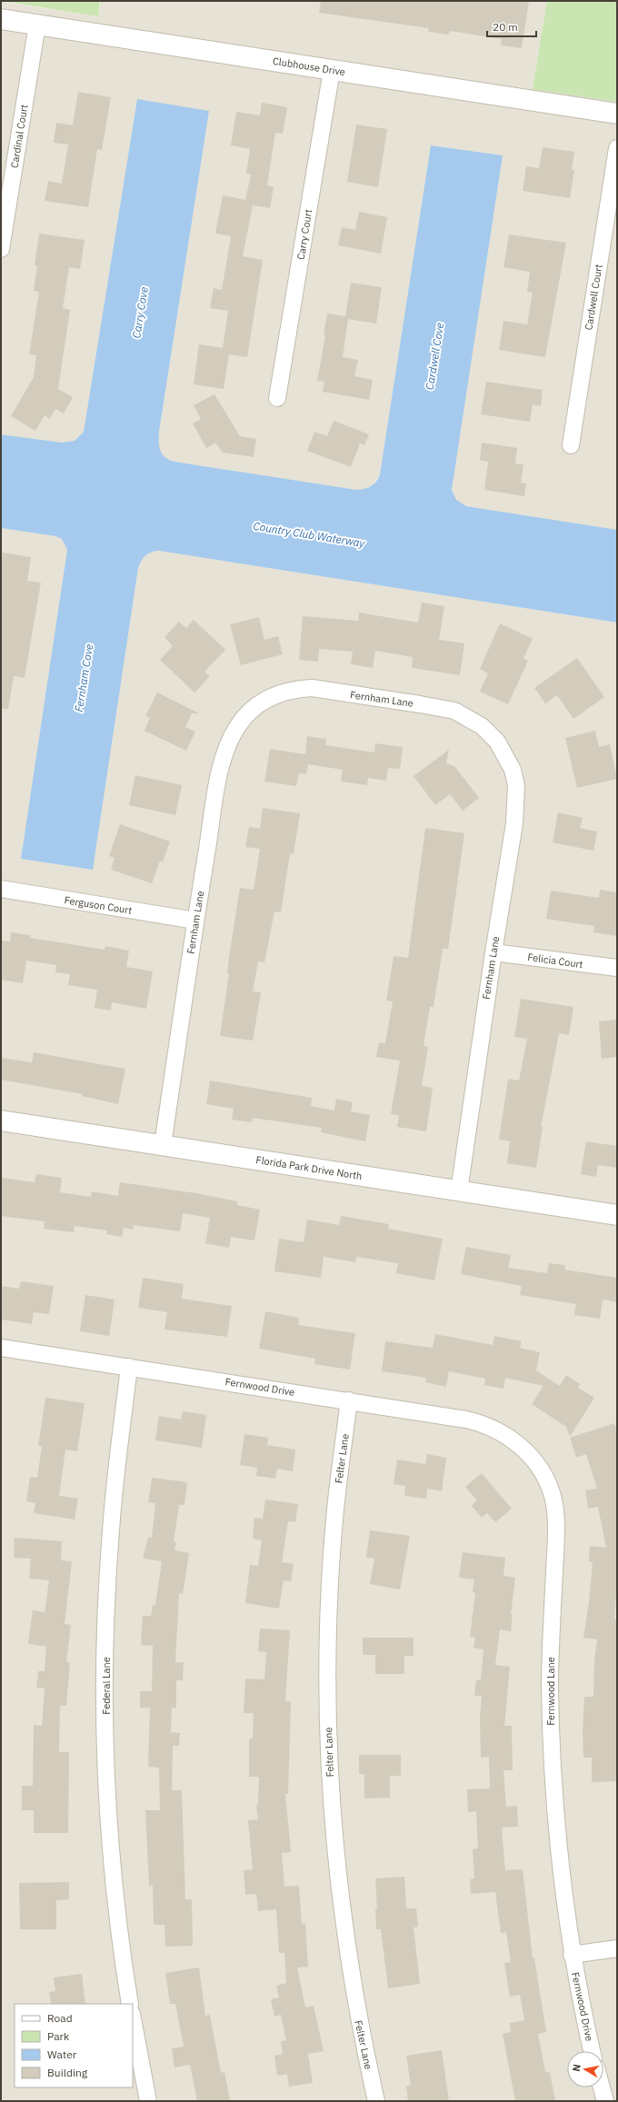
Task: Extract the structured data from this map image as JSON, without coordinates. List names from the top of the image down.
{
  "streets": {
    "street": [
      "Clubhouse Drive",
      "Cardinal Court",
      "Carry Court",
      "Cardwell Court",
      "Fernham Lane",
      "Ferguson Court",
      "Felicia Court",
      "Florida Park Drive North",
      "Fernwood Drive",
      "Felter Lane",
      "Federal Lane",
      "Fernwood Lane"
    ]
  },
  "crossings": [
    ["Clubhouse Drive", "Cardinal Court"],
    ["Clubhouse Drive", "Carry Court"],
    ["Fernham Lane", "Ferguson Court"],
    ["Fernham Lane", "Felicia Court"],
    ["Fernham Lane", "Florida Park Drive North"],
    ["Fernwood Drive", "Felter Lane"],
    ["Fernwood Drive", "Federal Lane"],
    ["Fernwood Drive", "Fernwood Lane"]
  ],
  "water": [
    "Carry Cove",
    "Cardwell Cove",
    "Country Club Waterway",
    "Fernham Cove"
  ],
  "legend": [
    "Road",
    "Park",
    "Water",
    "Building"
  ],
  "scale_bar": "20 m",
  "north": "left"
}
